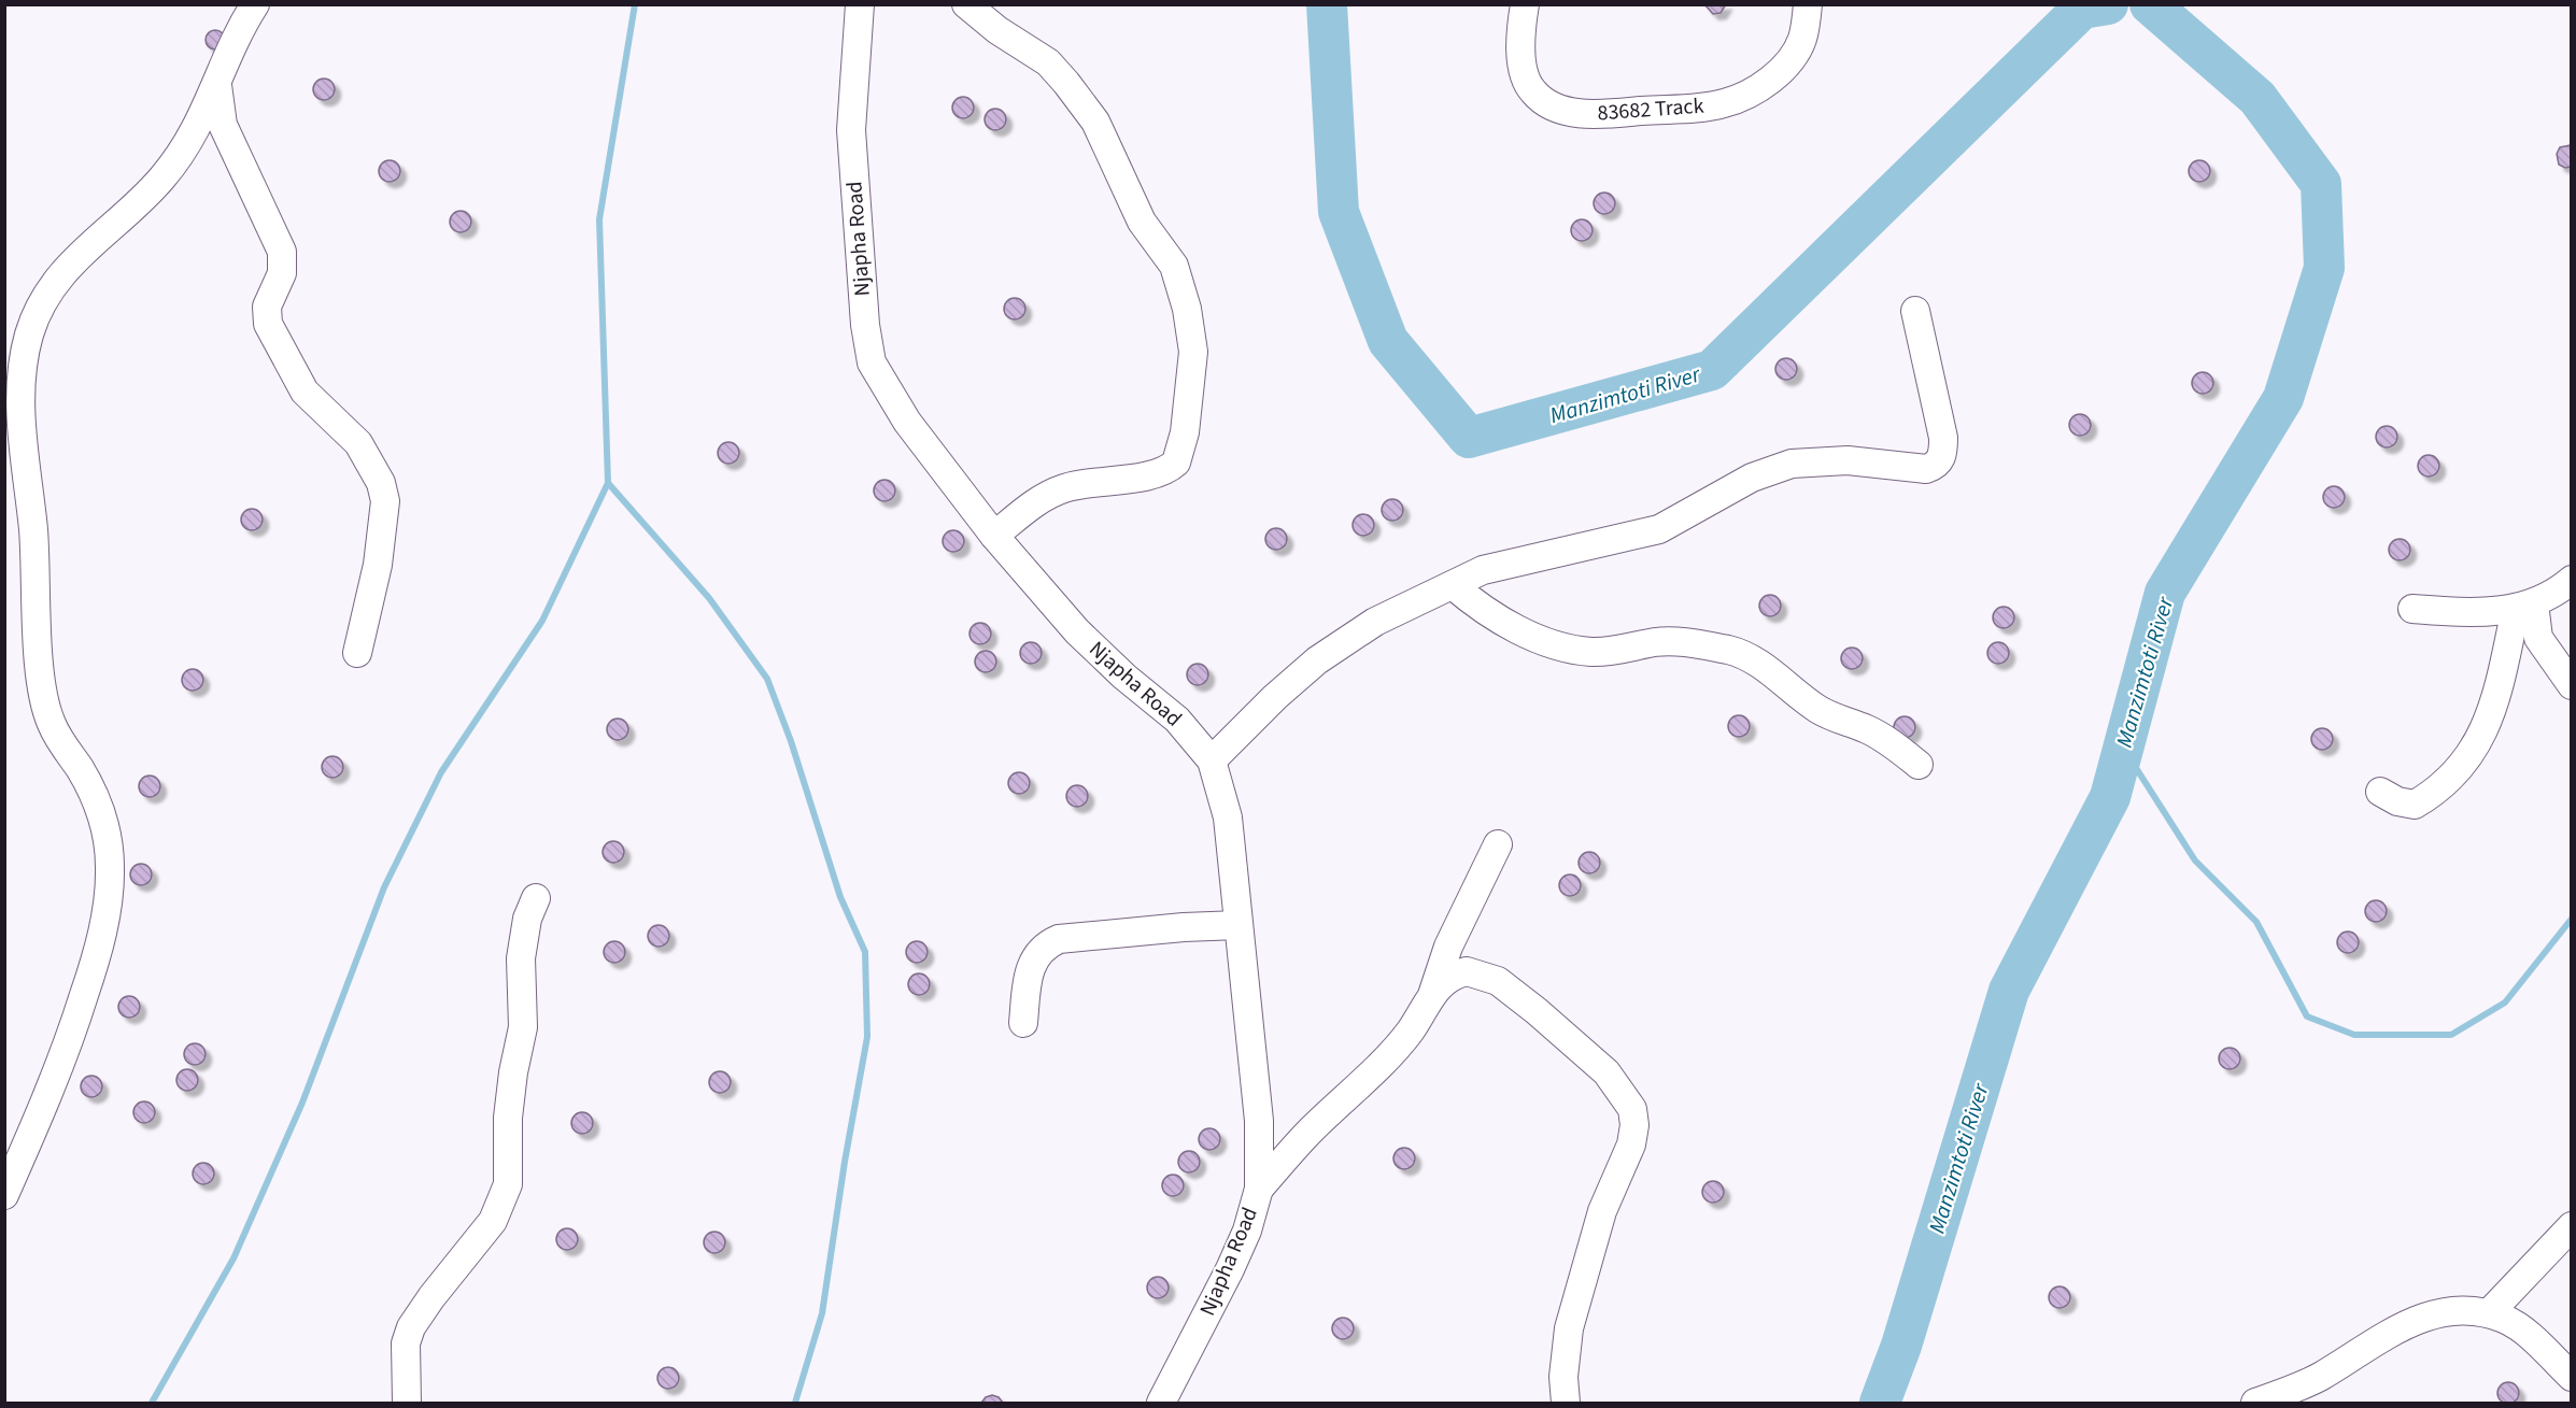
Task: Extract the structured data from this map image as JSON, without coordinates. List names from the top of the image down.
{
  "streets": {
    "street": ["83682 Track", "Njapha Road"]
  },
  "water": ["Manzimtoti River"]
}
